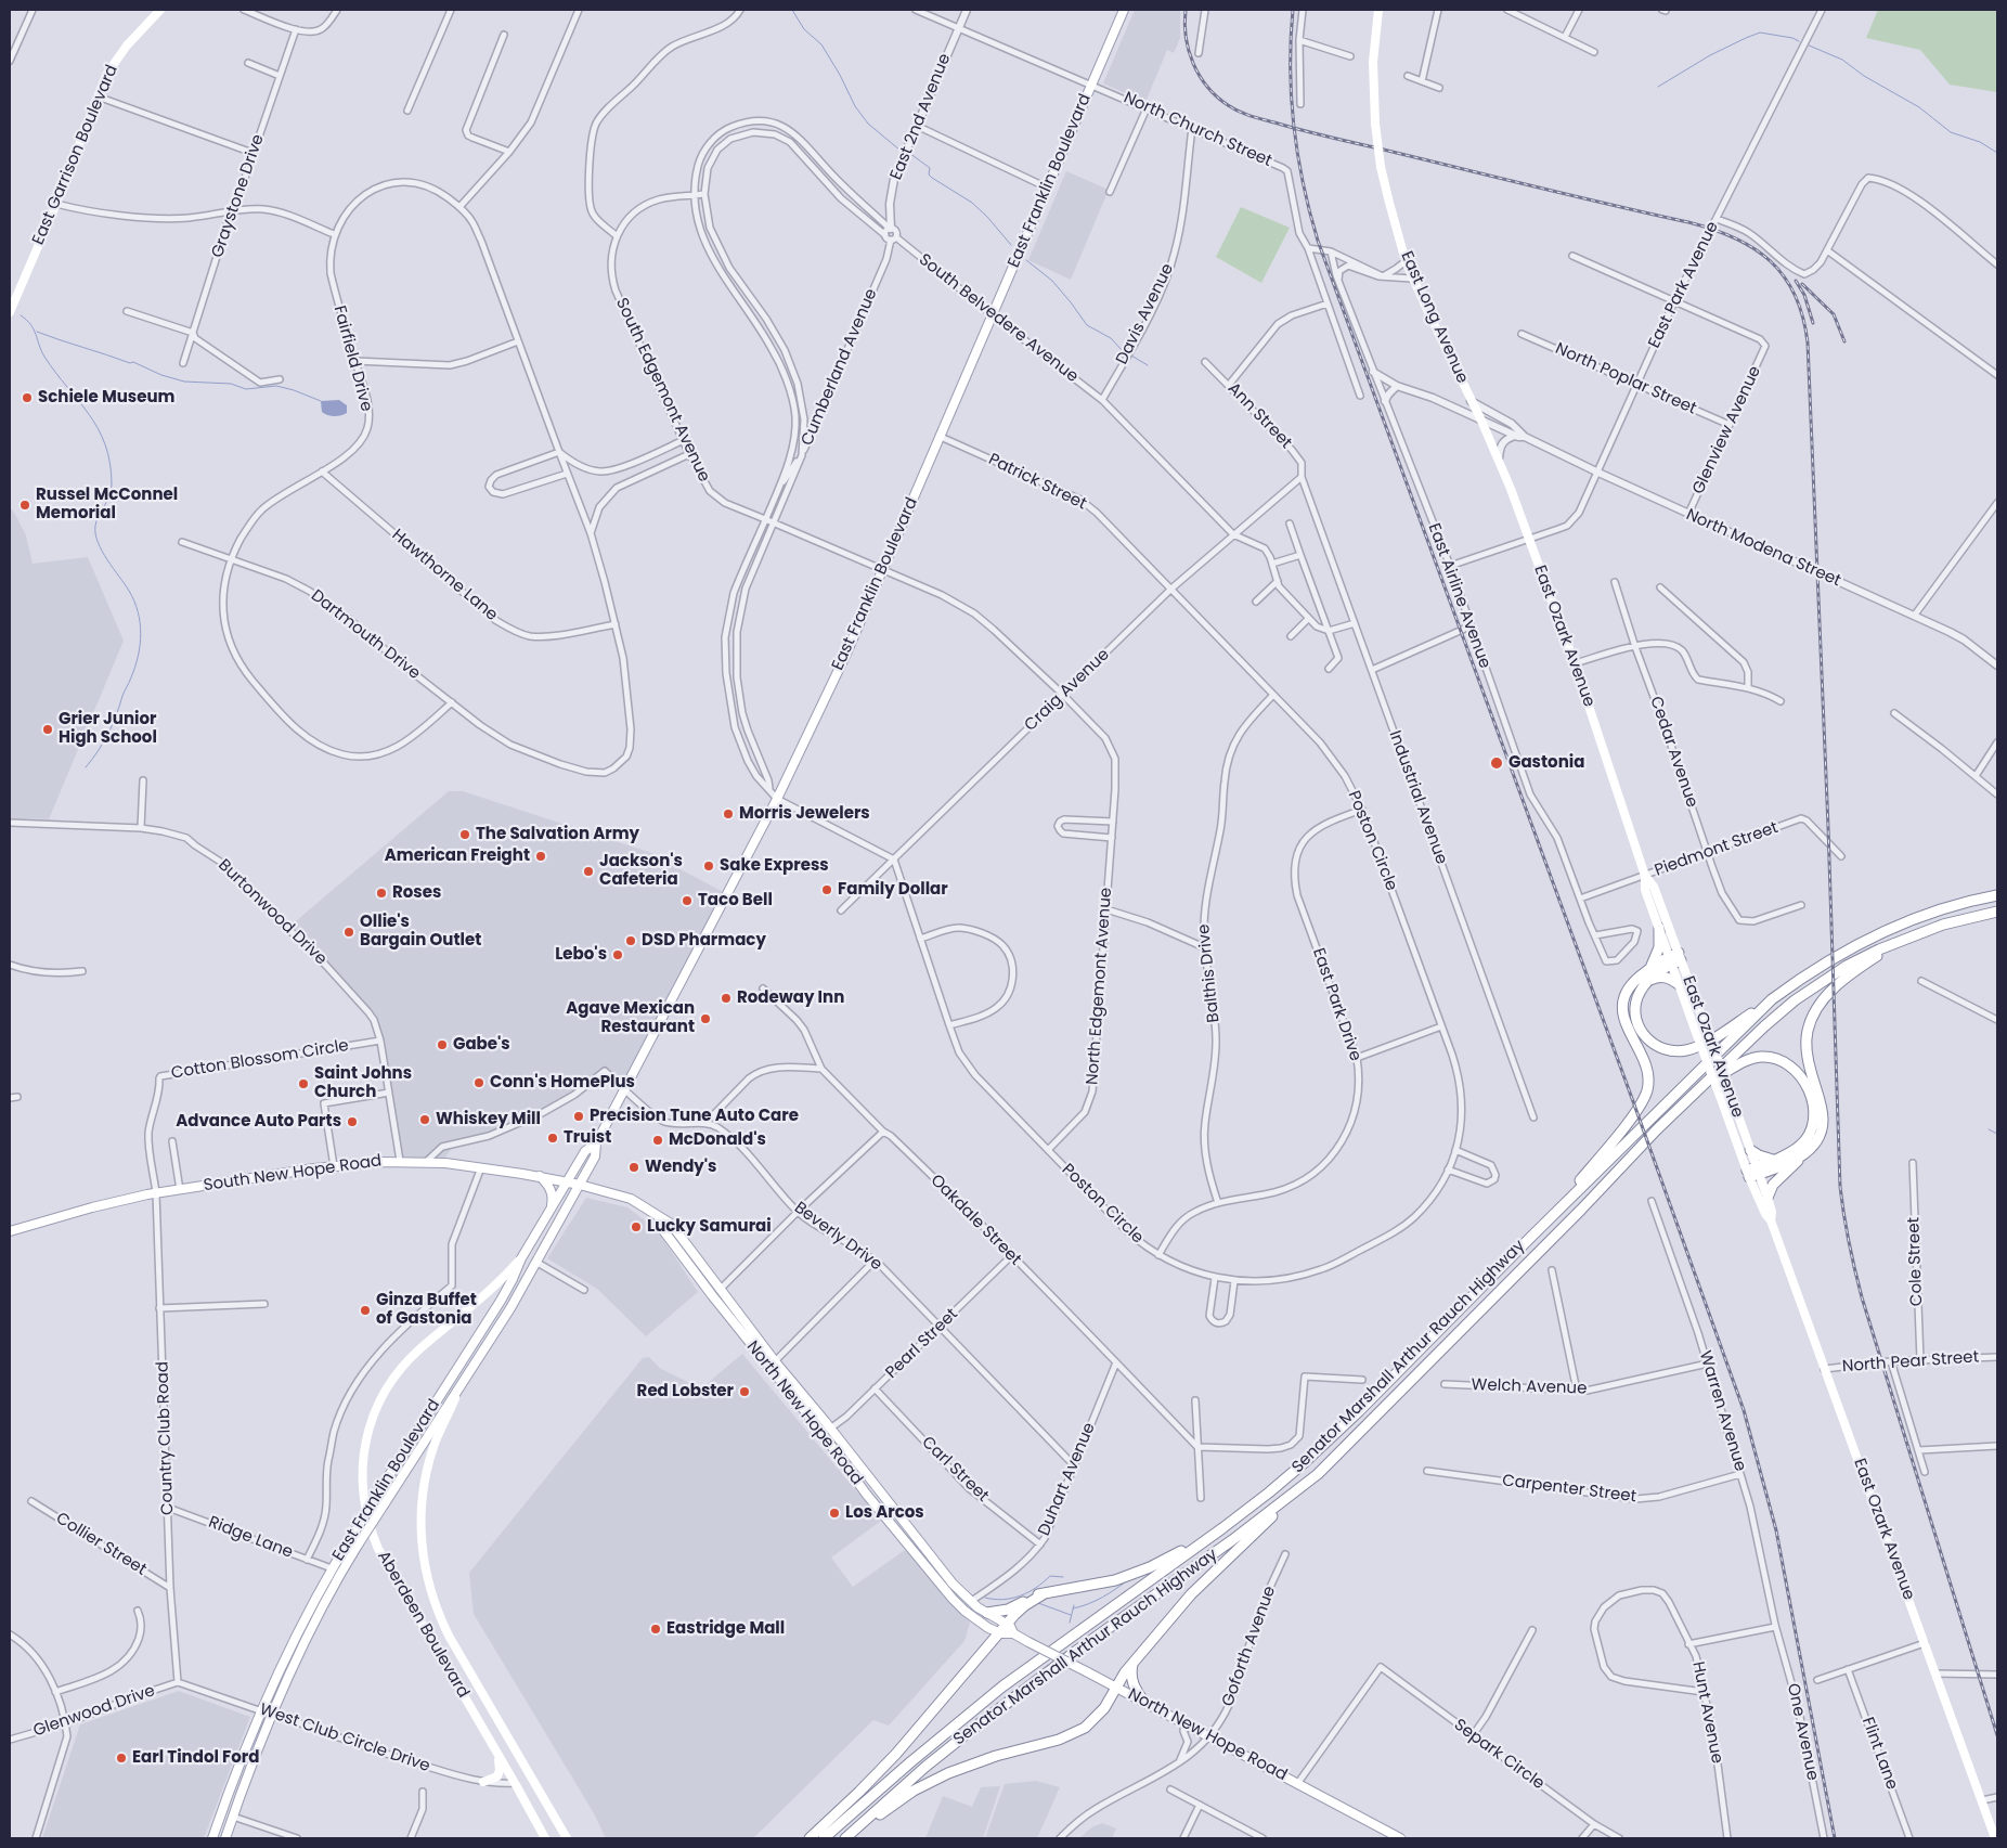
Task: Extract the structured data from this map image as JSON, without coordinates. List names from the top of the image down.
{
  "streets": {
    "highway": ["Senator Marshall Arthur Rauch Highway"],
    "main road": [
      "East Garrison Boulevard",
      "East Franklin Boulevard",
      "East Long Avenue",
      "East Ozark Avenue",
      "South New Hope Road",
      "North New Hope Road",
      "Aberdeen Boulevard"
    ],
    "street": [
      "East 2nd Avenue",
      "North Church Street",
      "Graystone Drive",
      "East Park Avenue",
      "Davis Avenue",
      "South Belvedere Avenue",
      "Fairfield Drive",
      "Cumberland Avenue",
      "North Poplar Street",
      "South Edgemont Avenue",
      "Ann Street",
      "Glenview Avenue",
      "Patrick Street",
      "North Modena Street",
      "Hawthorne Lane",
      "East Airline Avenue",
      "Dartmouth Drive",
      "Craig Avenue",
      "Cedar Avenue",
      "Industrial Avenue",
      "Poston Circle",
      "Piedmont Street",
      "Burtonwood Drive",
      "Balthis Drive",
      "North Edgemont Avenue",
      "East Park Drive",
      "Cotton Blossom Circle",
      "Oakdale Street",
      "Beverly Drive",
      "Cole Street",
      "Pearl Street",
      "North Pear Street",
      "Welch Avenue",
      "Warren Avenue",
      "Country Club Road",
      "Carl Street",
      "Duhart Avenue",
      "Carpenter Street",
      "Ridge Lane",
      "Collier Street",
      "Goforth Avenue",
      "Glenwood Drive",
      "Hunt Avenue",
      "One Avenue",
      "West Club Circle Drive",
      "Flint Lane",
      "Separk Circle"
    ]
  },
  "crossings": [
    ["East 2nd Avenue", "North Church Street"],
    ["East 2nd Avenue", "South Belvedere Avenue"],
    ["North Church Street", "East Franklin Boulevard"],
    ["North Church Street", "Davis Avenue"],
    ["East Franklin Boulevard", "South Belvedere Avenue"],
    ["East Franklin Boulevard", "South Edgemont Avenue"],
    ["East Franklin Boulevard", "Patrick Street"],
    ["East Franklin Boulevard", "North Edgemont Avenue"],
    ["East Franklin Boulevard", "South New Hope Road"],
    ["East Franklin Boulevard", "North New Hope Road"],
    ["East Franklin Boulevard", "Ridge Lane"],
    ["East Franklin Boulevard", "Aberdeen Boulevard"],
    ["East Franklin Boulevard", "West Club Circle Drive"],
    ["East Park Avenue", "North Poplar Street"],
    ["East Park Avenue", "Glenview Avenue"],
    ["East Park Avenue", "North Modena Street"],
    ["East Park Avenue", "East Airline Avenue"],
    ["East Park Avenue", "East Ozark Avenue"],
    ["Davis Avenue", "South Belvedere Avenue"],
    ["East Long Avenue", "North Modena Street"],
    ["East Long Avenue", "East Ozark Avenue"],
    ["South Belvedere Avenue", "Cumberland Avenue"],
    ["South Belvedere Avenue", "Craig Avenue"],
    ["Fairfield Drive", "Hawthorne Lane"],
    ["Fairfield Drive", "Dartmouth Drive"],
    ["North Poplar Street", "Glenview Avenue"],
    ["South Edgemont Avenue", "North Edgemont Avenue"],
    ["Ann Street", "Craig Avenue"],
    ["Ann Street", "Industrial Avenue"],
    ["Glenview Avenue", "North Modena Street"],
    ["Patrick Street", "Craig Avenue"],
    ["Patrick Street", "Poston Circle"],
    ["North Modena Street", "East Airline Avenue"],
    ["North Modena Street", "East Ozark Avenue"],
    ["East Airline Avenue", "Piedmont Street"],
    ["East Ozark Avenue", "Piedmont Street"],
    ["East Ozark Avenue", "North Pear Street"],
    ["Craig Avenue", "Industrial Avenue"],
    ["Craig Avenue", "Poston Circle"],
    ["Craig Avenue", "North Edgemont Avenue"],
    ["Cedar Avenue", "Piedmont Street"],
    ["Poston Circle", "Balthis Drive"],
    ["Poston Circle", "North Edgemont Avenue"],
    ["Poston Circle", "East Park Drive"],
    ["Burtonwood Drive", "Cotton Blossom Circle"],
    ["Burtonwood Drive", "South New Hope Road"],
    ["Balthis Drive", "East Park Drive"],
    ["Cotton Blossom Circle", "South New Hope Road"],
    ["Cotton Blossom Circle", "Country Club Road"],
    ["South New Hope Road", "North New Hope Road"],
    ["South New Hope Road", "Country Club Road"],
    ["Oakdale Street", "Pearl Street"],
    ["Oakdale Street", "Duhart Avenue"],
    ["Beverly Drive", "Pearl Street"],
    ["Beverly Drive", "Duhart Avenue"],
    ["Cole Street", "North Pear Street"],
    ["Pearl Street", "North New Hope Road"],
    ["Pearl Street", "Carl Street"],
    ["Welch Avenue", "Warren Avenue"],
    ["Warren Avenue", "Carpenter Street"],
    ["Warren Avenue", "Hunt Avenue"],
    ["Warren Avenue", "One Avenue"],
    ["North New Hope Road", "Duhart Avenue"],
    ["North New Hope Road", "Goforth Avenue"],
    ["North New Hope Road", "Separk Circle"],
    ["Country Club Road", "Ridge Lane"],
    ["Country Club Road", "Collier Street"],
    ["Country Club Road", "Glenwood Drive"],
    ["Country Club Road", "West Club Circle Drive"],
    ["Carl Street", "Duhart Avenue"],
    ["Aberdeen Boulevard", "West Club Circle Drive"],
    ["Glenwood Drive", "West Club Circle Drive"],
    ["Hunt Avenue", "One Avenue"]
  ],
  "places": [
    "Schiele Museum",
    "Russel McConnel Memorial",
    "Grier Junior High School",
    "Gastonia",
    "Morris Jewelers",
    "The Salvation Army",
    "American Freight",
    "Sake Express",
    "Jackson's Cafeteria",
    "Family Dollar",
    "Roses",
    "Taco Bell",
    "Ollie's Bargain Outlet",
    "DSD Pharmacy",
    "Lebo's",
    "Rodeway Inn",
    "Agave Mexican Restaurant",
    "Gabe's",
    "Conn's HomePlus",
    "Saint Johns Church",
    "Precision Tune Auto Care",
    "Whiskey Mill",
    "Advance Auto Parts",
    "Truist",
    "McDonald's",
    "Wendy's",
    "Lucky Samurai",
    "Ginza Buffet of Gastonia",
    "Red Lobster",
    "Los Arcos",
    "Eastridge Mall",
    "Earl Tindol Ford"
  ]
}
